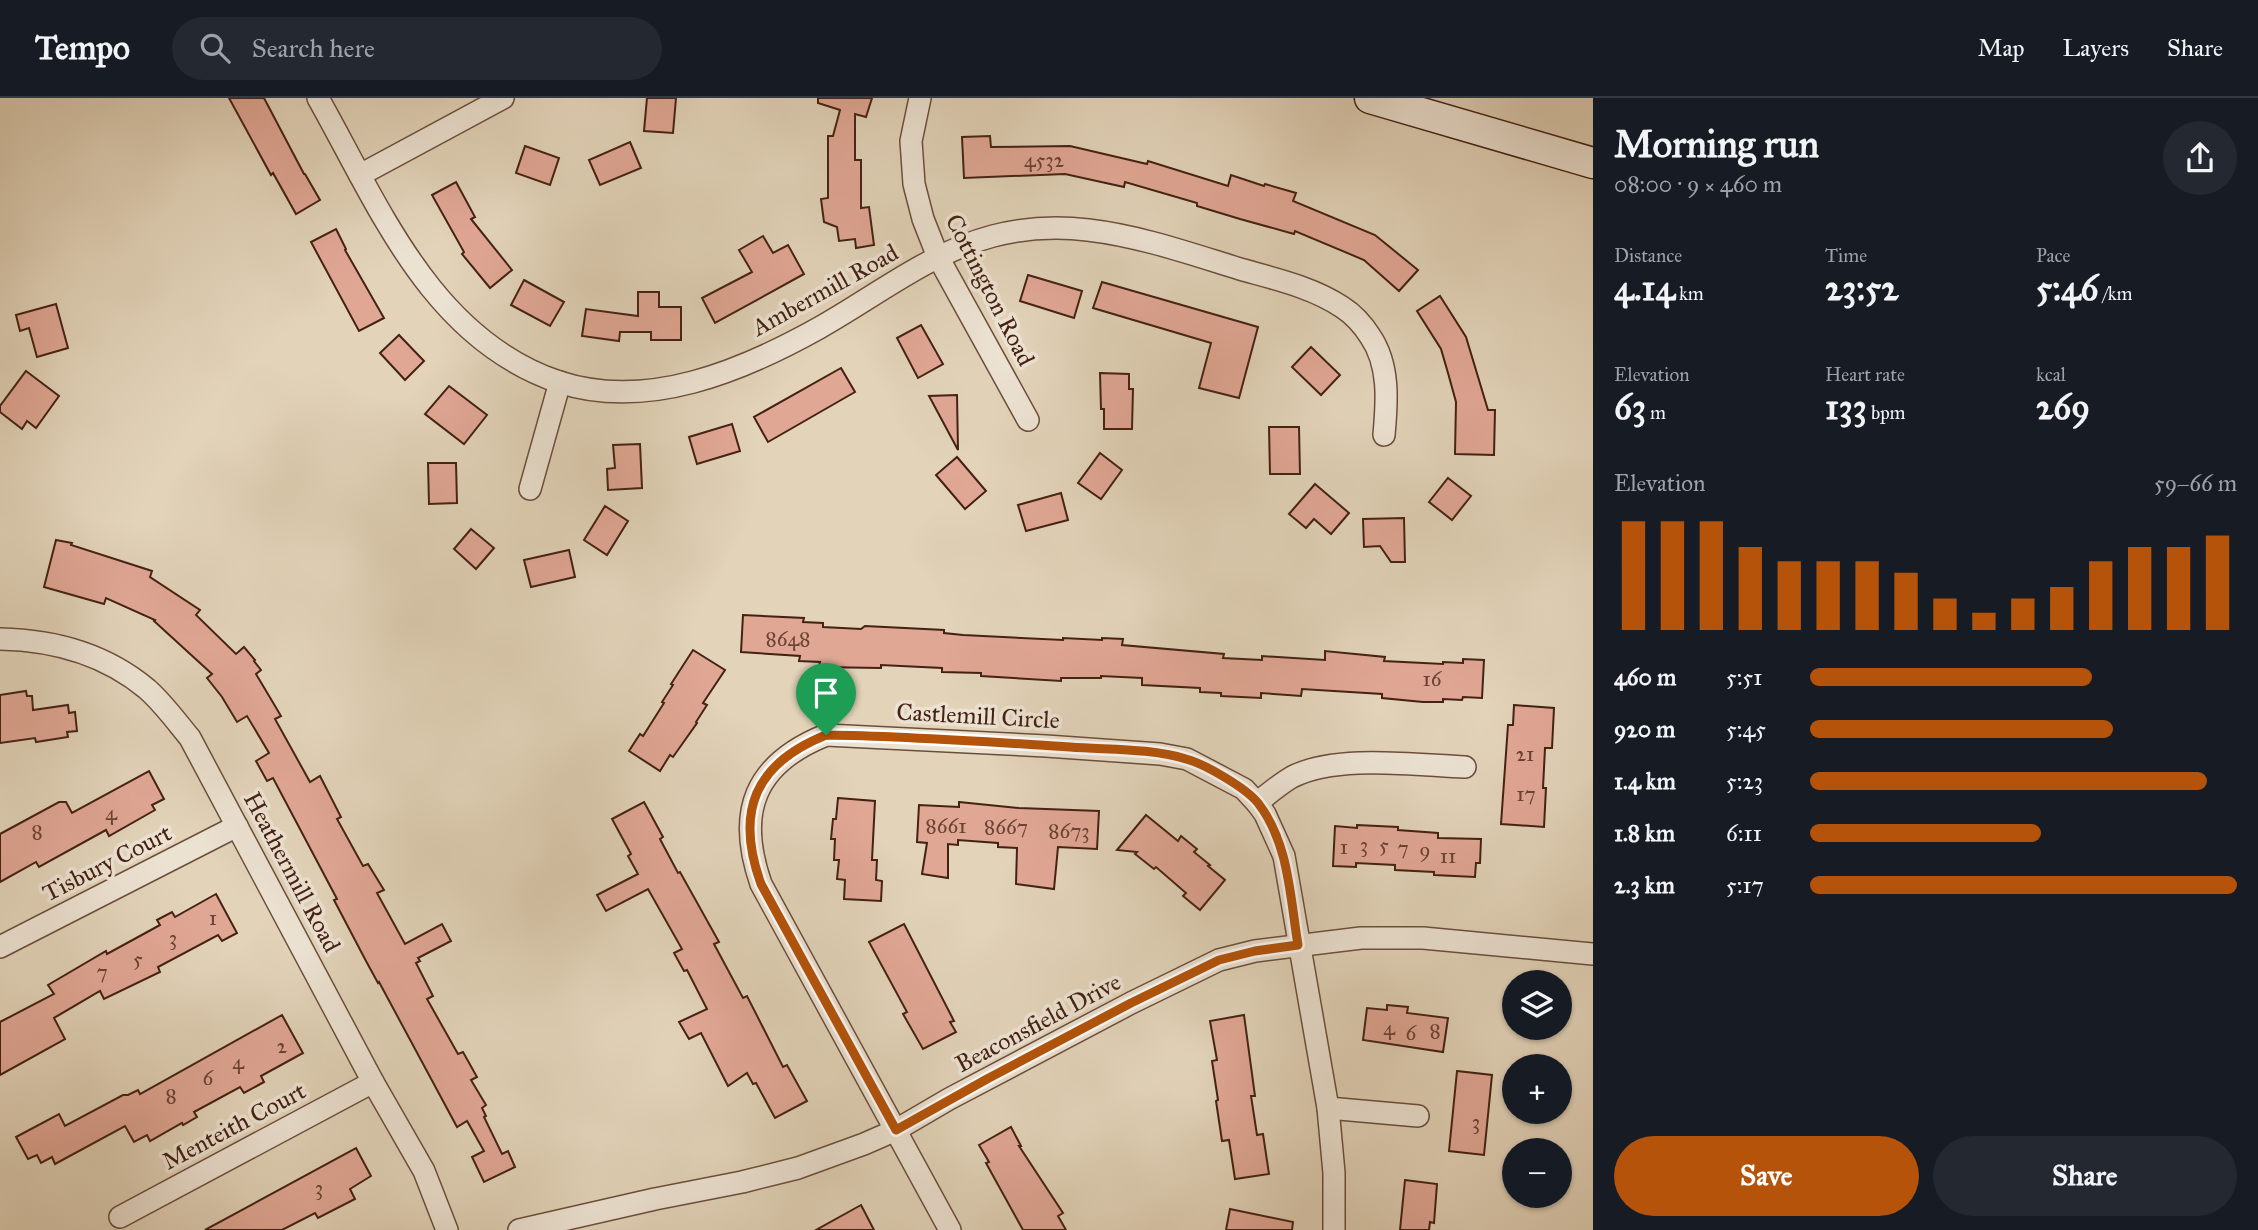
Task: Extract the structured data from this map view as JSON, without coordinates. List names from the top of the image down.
{
  "streets": {
    "street": [
      "Ambermill Road",
      "Cottington Road",
      "Castlemill Circle",
      "Tisbury Court",
      "Heathermill Road",
      "Beaconsfield Drive",
      "Menteith Court"
    ]
  },
  "crossings": [
    ["Ambermill Road", "Cottington Road"],
    ["Castlemill Circle", "Beaconsfield Drive"],
    ["Tisbury Court", "Heathermill Road"],
    ["Heathermill Road", "Menteith Court"]
  ],
  "house_numbers": [
    "4532",
    "8648",
    "16",
    "21",
    "17",
    "4",
    "8661",
    "8667",
    "8673",
    "8",
    "3",
    "5",
    "1",
    "7",
    "9",
    "11",
    "1",
    "3",
    "5",
    "7",
    "4",
    "8",
    "6",
    "2",
    "4",
    "6",
    "8",
    "3",
    "3"
  ],
  "page": {
    "header": "Tempo",
    "search": "Search here",
    "nav": ["Map", "Layers", "Share"],
    "heading": ["Morning run", "08:00 · 9 × 460 m"],
    "stats": [
      ["Distance", "4.14 km"],
      ["Time", "23:52"],
      ["Pace", "5:46 /km"],
      ["Elevation", "63 m"],
      ["Heart rate", "133 bpm"],
      ["kcal", "269"]
    ],
    "chart": ["Elevation", "59–66 m"],
    "list": [
      {
        "name": "460 m",
        "note": "5:51"
      },
      {
        "name": "920 m",
        "note": "5:45"
      },
      {
        "name": "1.4 km",
        "note": "5:23"
      },
      {
        "name": "1.8 km",
        "note": "6:11"
      },
      {
        "name": "2.3 km",
        "note": "5:17"
      }
    ],
    "map_buttons": ["+", "−"],
    "buttons": ["Save", "Share"]
  }
}
